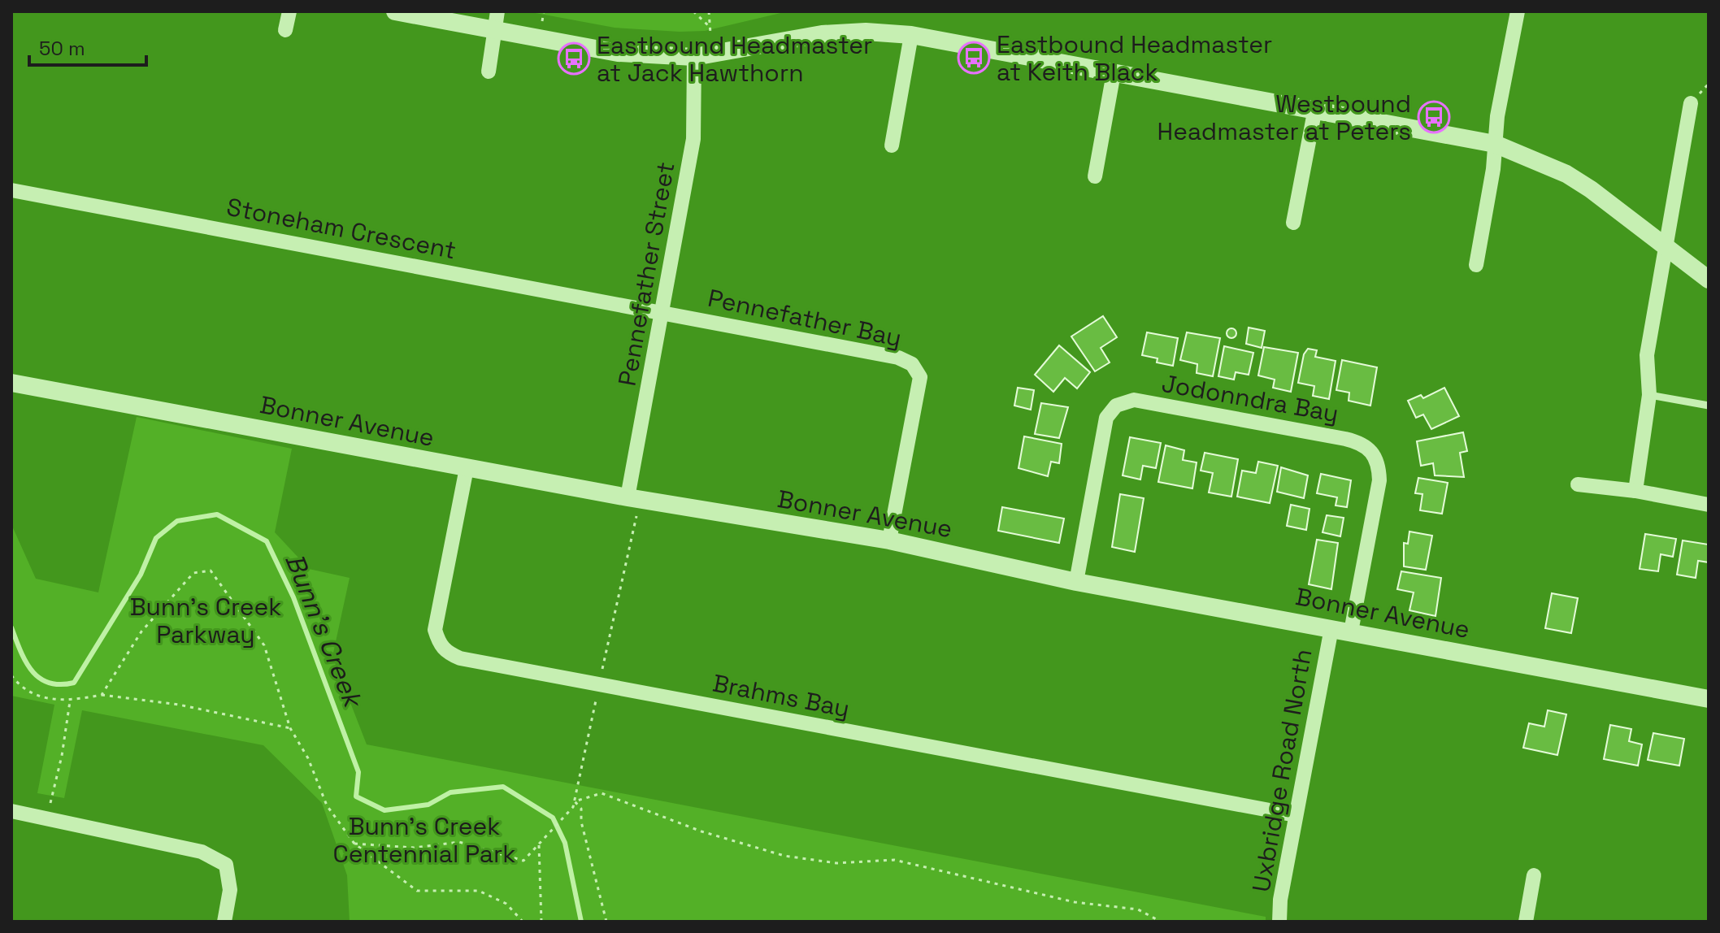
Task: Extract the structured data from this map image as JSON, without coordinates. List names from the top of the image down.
{
  "streets": {
    "street": [
      "Stoneham Crescent",
      "Pennefather Street",
      "Pennefather Bay",
      "Jodonndra Bay",
      "Bonner Avenue",
      "Brahms Bay",
      "Uxbridge Road North"
    ]
  },
  "crossings": [
    ["Stoneham Crescent", "Pennefather Street"],
    ["Stoneham Crescent", "Pennefather Bay"],
    ["Pennefather Street", "Pennefather Bay"],
    ["Pennefather Street", "Bonner Avenue"],
    ["Pennefather Bay", "Bonner Avenue"],
    ["Jodonndra Bay", "Bonner Avenue"],
    ["Bonner Avenue", "Brahms Bay"],
    ["Bonner Avenue", "Uxbridge Road North"],
    ["Brahms Bay", "Uxbridge Road North"]
  ],
  "water": ["Bunn's Creek"],
  "parks": ["Bunn's Creek Parkway", "Bunn's Creek Centennial Park"],
  "places": {
    "bus stop": ["Eastbound Headmaster at Keith Black", "Eastbound Headmaster at Jack Hawthorn", "Westbound Headmaster at Peters"]
  },
  "scale_bar": "50 m"
}
